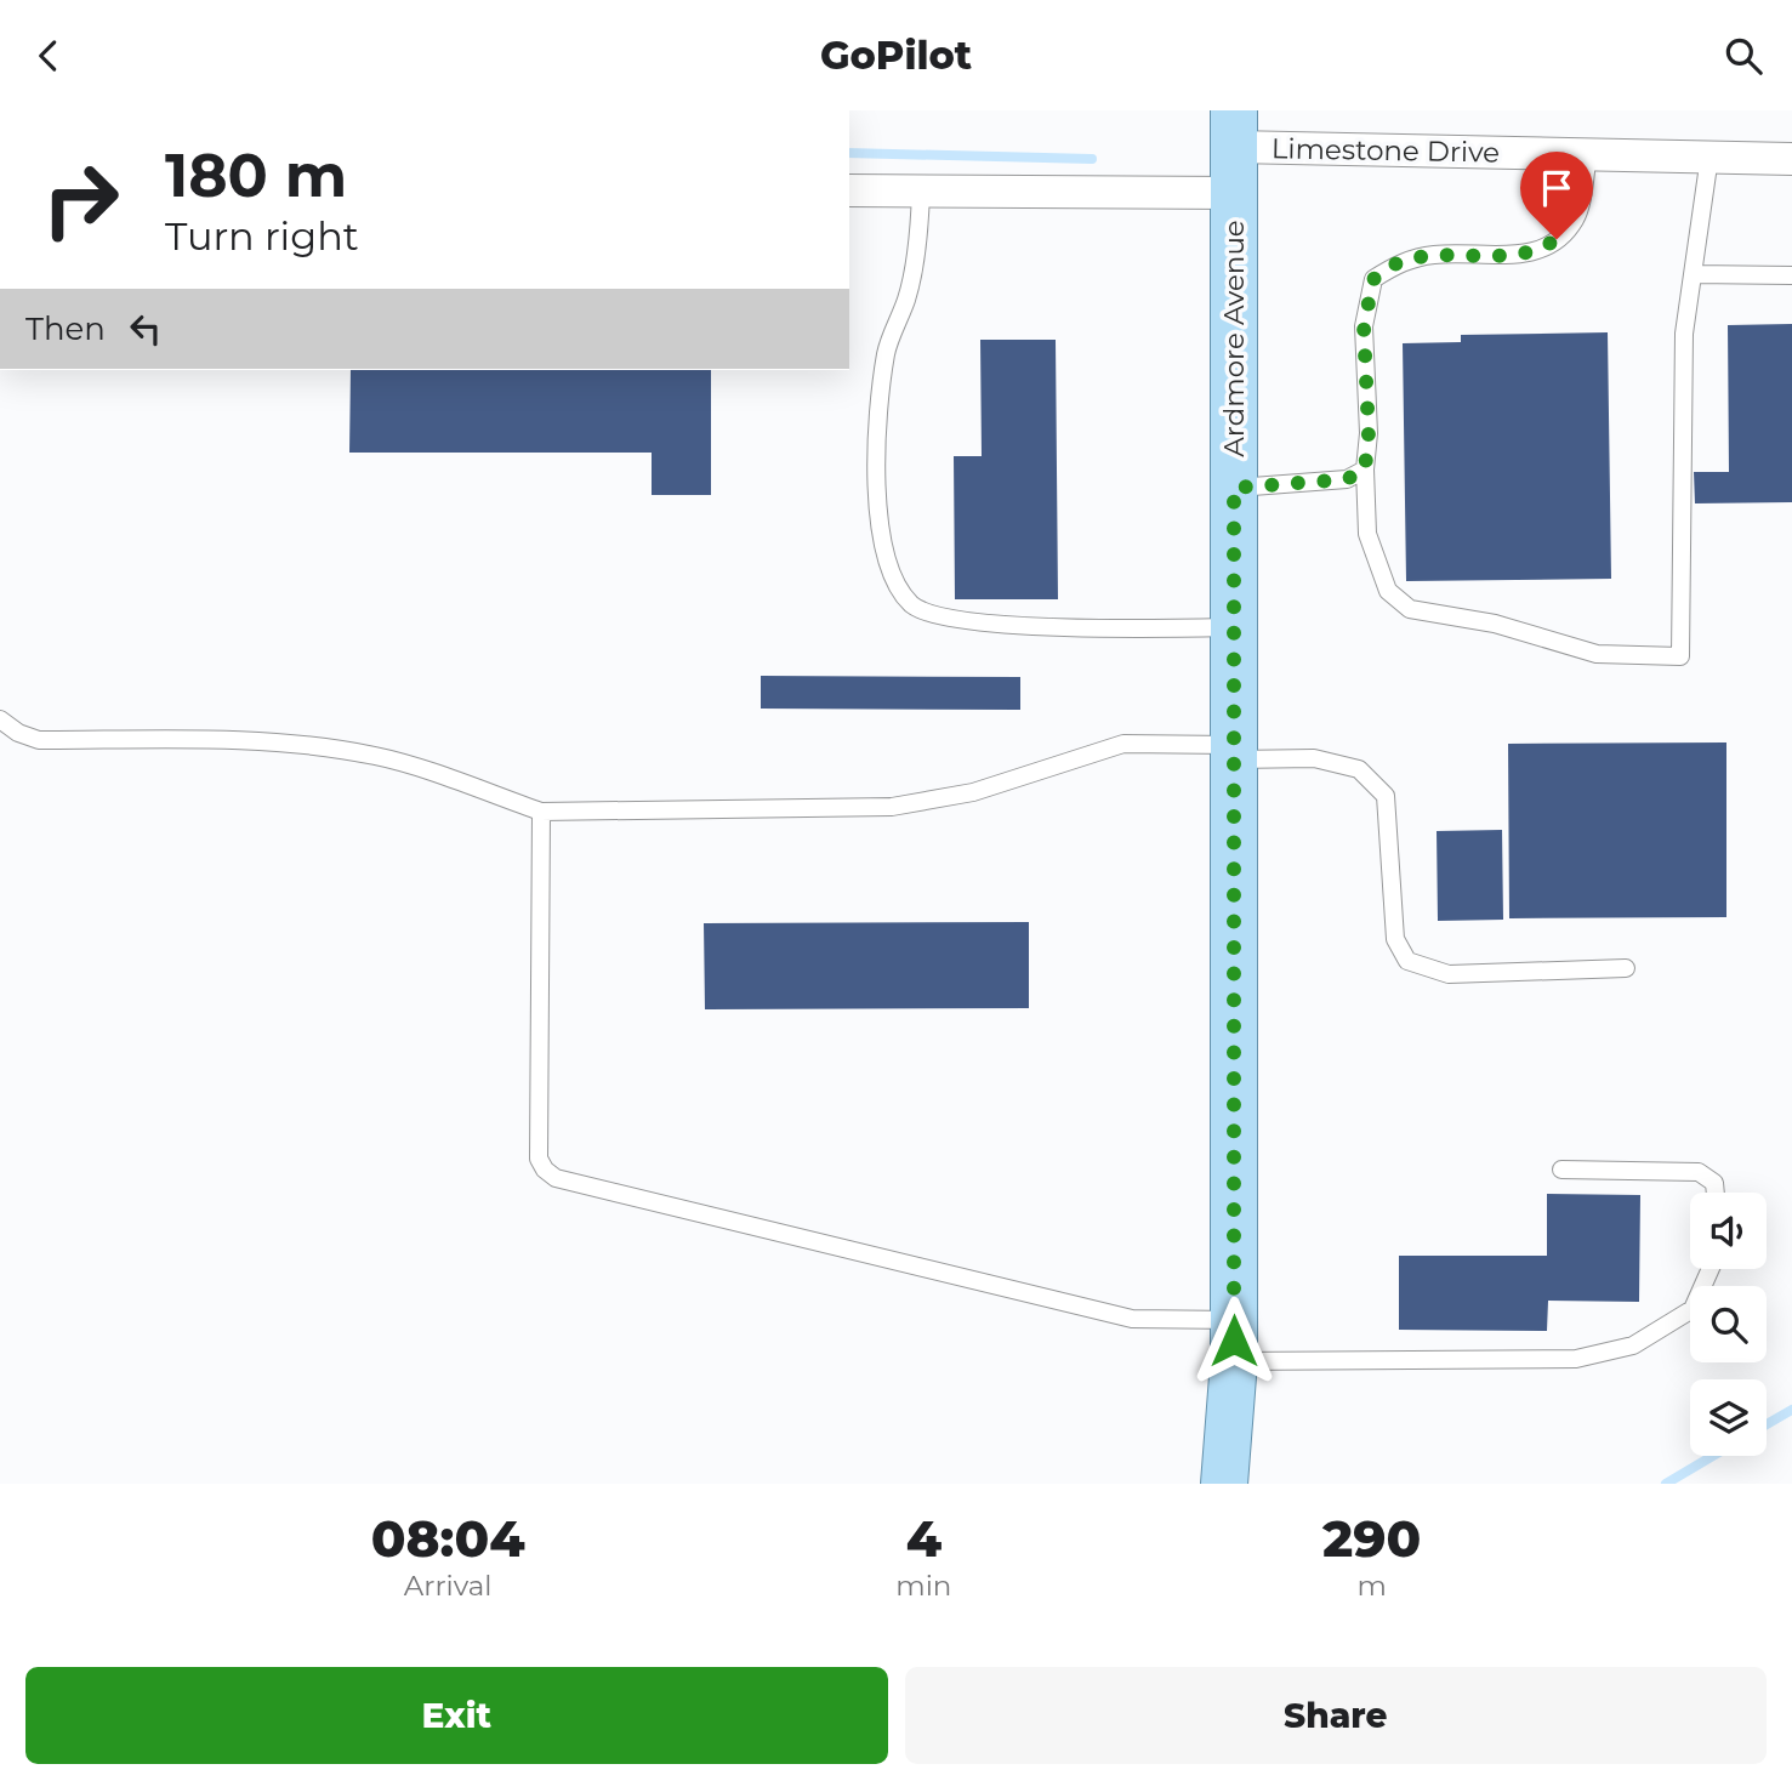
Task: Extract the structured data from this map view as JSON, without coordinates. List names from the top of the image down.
{
  "streets": {
    "main road": ["Ardmore Avenue"],
    "street": ["Limestone Drive"]
  },
  "crossings": [
    ["Limestone Drive", "Ardmore Avenue"]
  ],
  "page": {
    "header": "GoPilot",
    "turn": ["180 m", "Turn right"],
    "then": "Then",
    "eta": [
      "08:04",
      "Arrival",
      "4",
      "min",
      "290",
      "m"
    ],
    "buttons": ["Exit", "Share"]
  }
}
